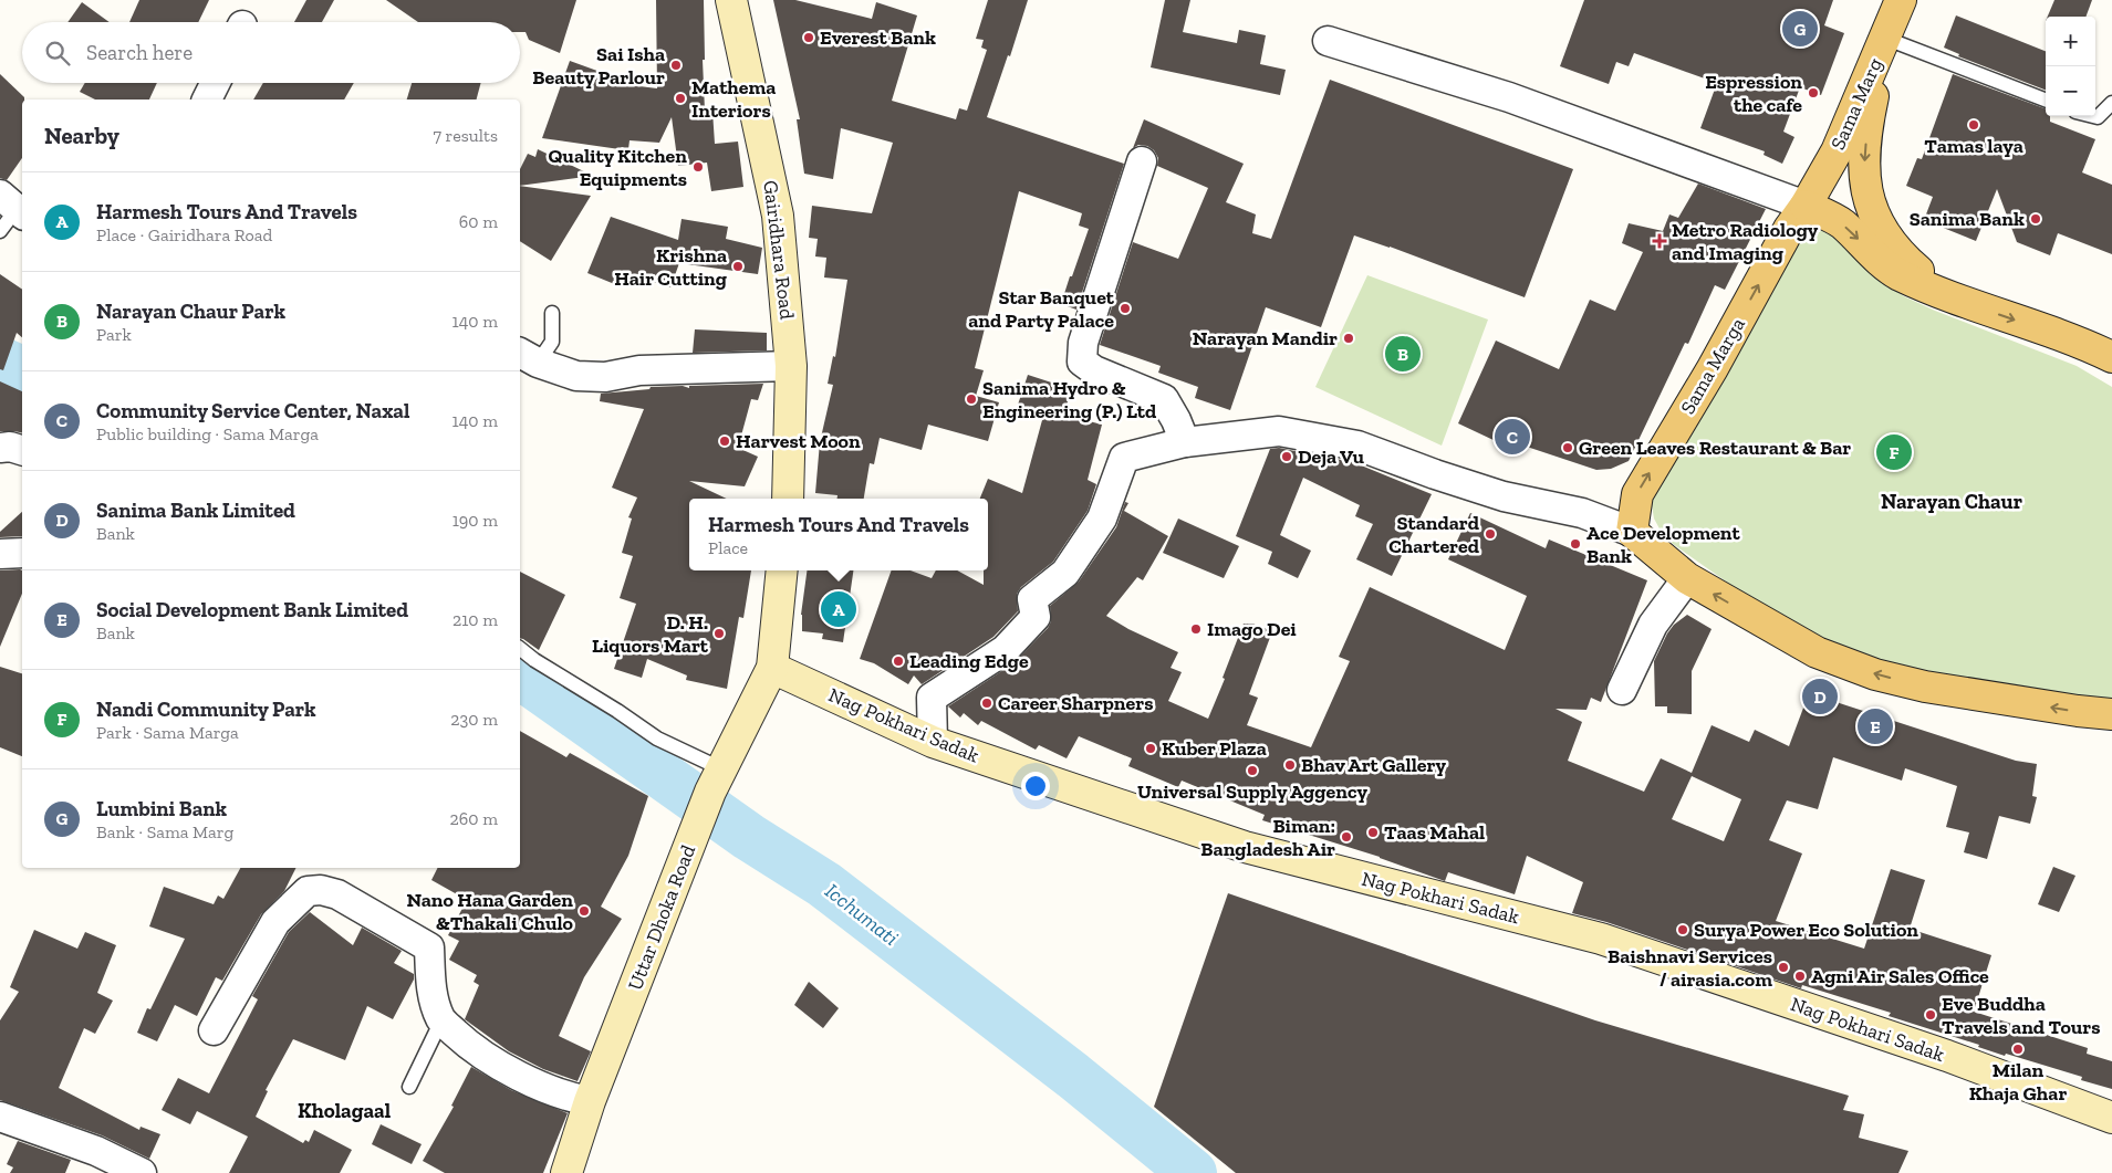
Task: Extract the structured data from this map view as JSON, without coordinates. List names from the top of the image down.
{
  "streets": {
    "main road": [
      "Sama Marg",
      "Gairidhara Road",
      "Sama Marga",
      "Nag Pokhari Sadak",
      "Uttar Dhoka Road"
    ]
  },
  "crossings": [
    ["Sama Marg", "Sama Marga"],
    ["Nag Pokhari Sadak", "Uttar Dhoka Road"]
  ],
  "one_way": ["Sama Marga"],
  "districts": ["Narayan Chaur", "Kholagaal"],
  "water": ["Icchumati"],
  "places": {
    "other": [
      "Everest Bank",
      "Sai Isha Beauty Parlour",
      "Espression the cafe",
      "Mathema Interiors",
      "Tamas laya",
      "Quality Kitchen Equipments",
      "Sanima Bank",
      "Krishna Hair Cutting",
      "Star Banquet and Party Palace",
      "Narayan Mandir",
      "Sanima Hydro & Engineering (P.) Ltd",
      "Harvest Moon",
      "Green Leaves Restaurant & Bar",
      "Deja Vu",
      "Standard Chartered",
      "Ace Development Bank",
      "Imago Dei",
      "D. H. Liquors Mart",
      "Leading Edge",
      "Career Sharpners",
      "Kuber Plaza",
      "Bhav Art Gallery",
      "Universal Supply Aggency",
      "Taas Mahal",
      "Biman: Bangladesh Air",
      "Nano Hana Garden &Thakali Chulo",
      "Surya Power Eco Solution",
      "Baishnavi Services / airasia.com",
      "Agni Air Sales Office",
      "Eve Buddha Travels and Tours",
      "Milan Khaja Ghar"
    ],
    "health": ["Metro Radiology and Imaging"]
  },
  "page": {
    "pins": [
      "G",
      "B",
      "C",
      "F",
      "A",
      "D",
      "E"
    ],
    "map_buttons": ["+", "−"],
    "search": "Search here",
    "heading": ["Nearby", "7 results"],
    "list": [
      {
        "mark": "A",
        "name": "Harmesh Tours And Travels",
        "note": "Place · Gairidhara Road",
        "value": "60 m"
      },
      {
        "mark": "B",
        "name": "Narayan Chaur Park",
        "note": "Park",
        "value": "140 m"
      },
      {
        "mark": "C",
        "name": "Community Service Center, Naxal",
        "note": "Public building · Sama Marga",
        "value": "140 m"
      },
      {
        "mark": "D",
        "name": "Sanima Bank Limited",
        "note": "Bank",
        "value": "190 m"
      },
      {
        "mark": "E",
        "name": "Social Development Bank Limited",
        "note": "Bank",
        "value": "210 m"
      },
      {
        "mark": "F",
        "name": "Nandi Community Park",
        "note": "Park · Sama Marga",
        "value": "230 m"
      },
      {
        "mark": "G",
        "name": "Lumbini Bank",
        "note": "Bank · Sama Marg",
        "value": "260 m"
      }
    ],
    "popup": ["Harmesh Tours And Travels", "Place"]
  }
}
